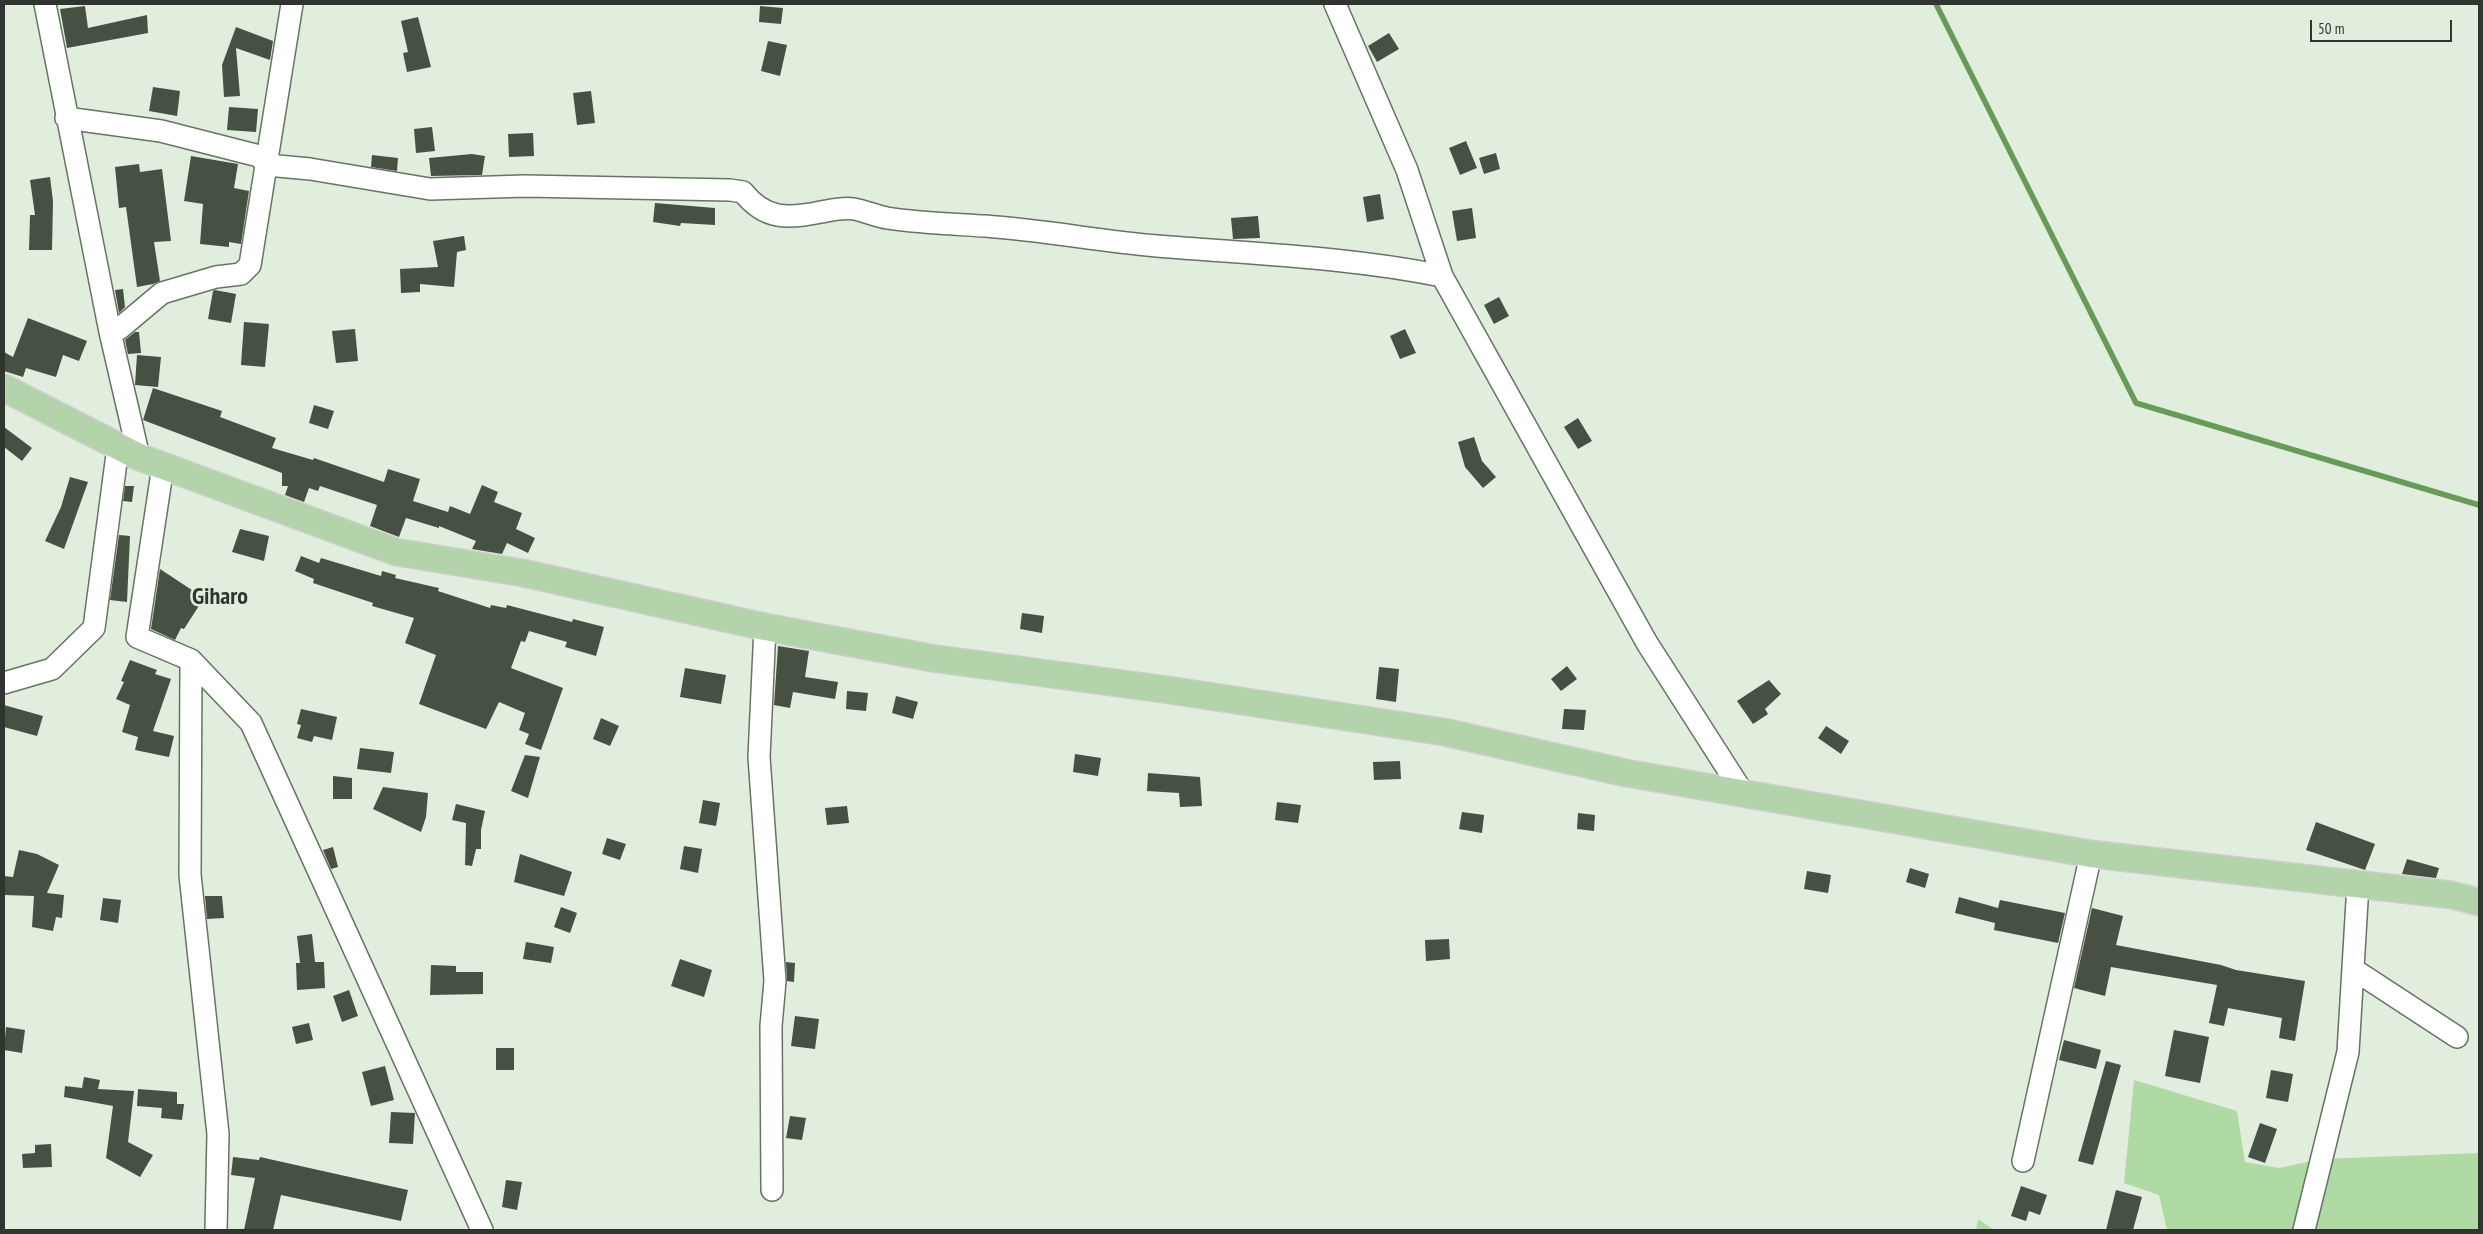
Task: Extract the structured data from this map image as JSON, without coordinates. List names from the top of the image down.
{
  "districts": ["Giharo"],
  "scale_bar": "50 m"
}
